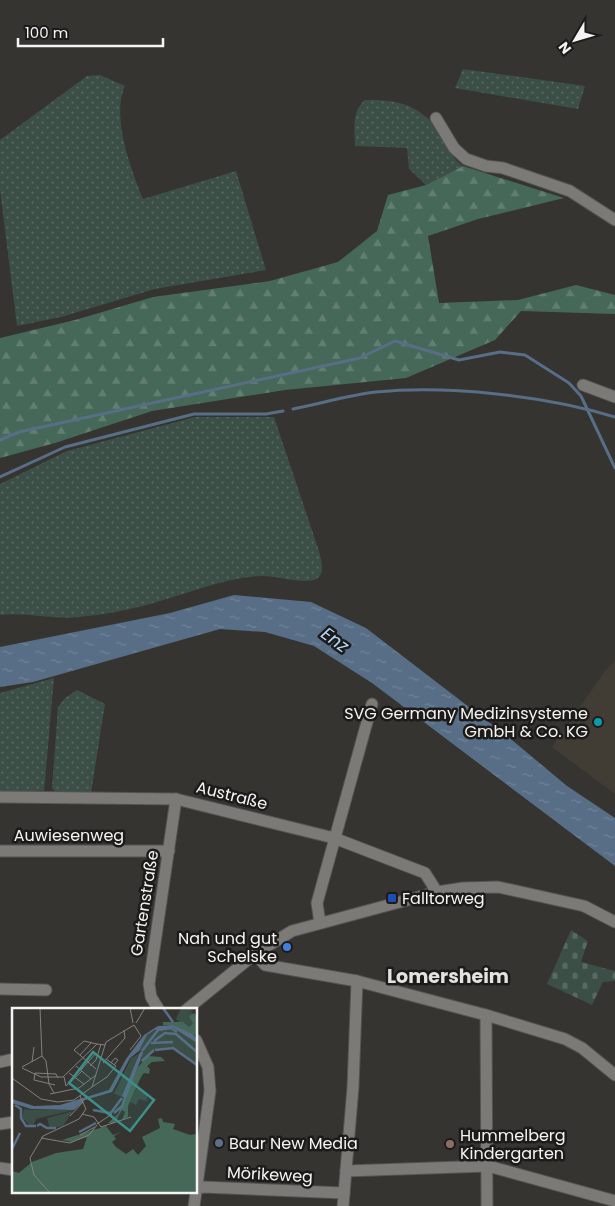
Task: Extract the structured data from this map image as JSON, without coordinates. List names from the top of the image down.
{
  "streets": {
    "street": [
      "Austraße",
      "Auwiesenweg",
      "Gartenstraße",
      "Mörikeweg"
    ]
  },
  "crossings": [
    ["Austraße", "Gartenstraße"],
    ["Auwiesenweg", "Gartenstraße"]
  ],
  "districts": ["Lomersheim"],
  "water": ["Enz"],
  "places": {
    "other": [
      "SVG Germany Medizinsysteme GmbH & Co. KG",
      "Nah und gut Schelske",
      "Baur New Media",
      "Hummelberg Kindergarten"
    ],
    "transit": ["Falltorweg"]
  },
  "scale_bar": "100 m",
  "north": "bottom left"
}
